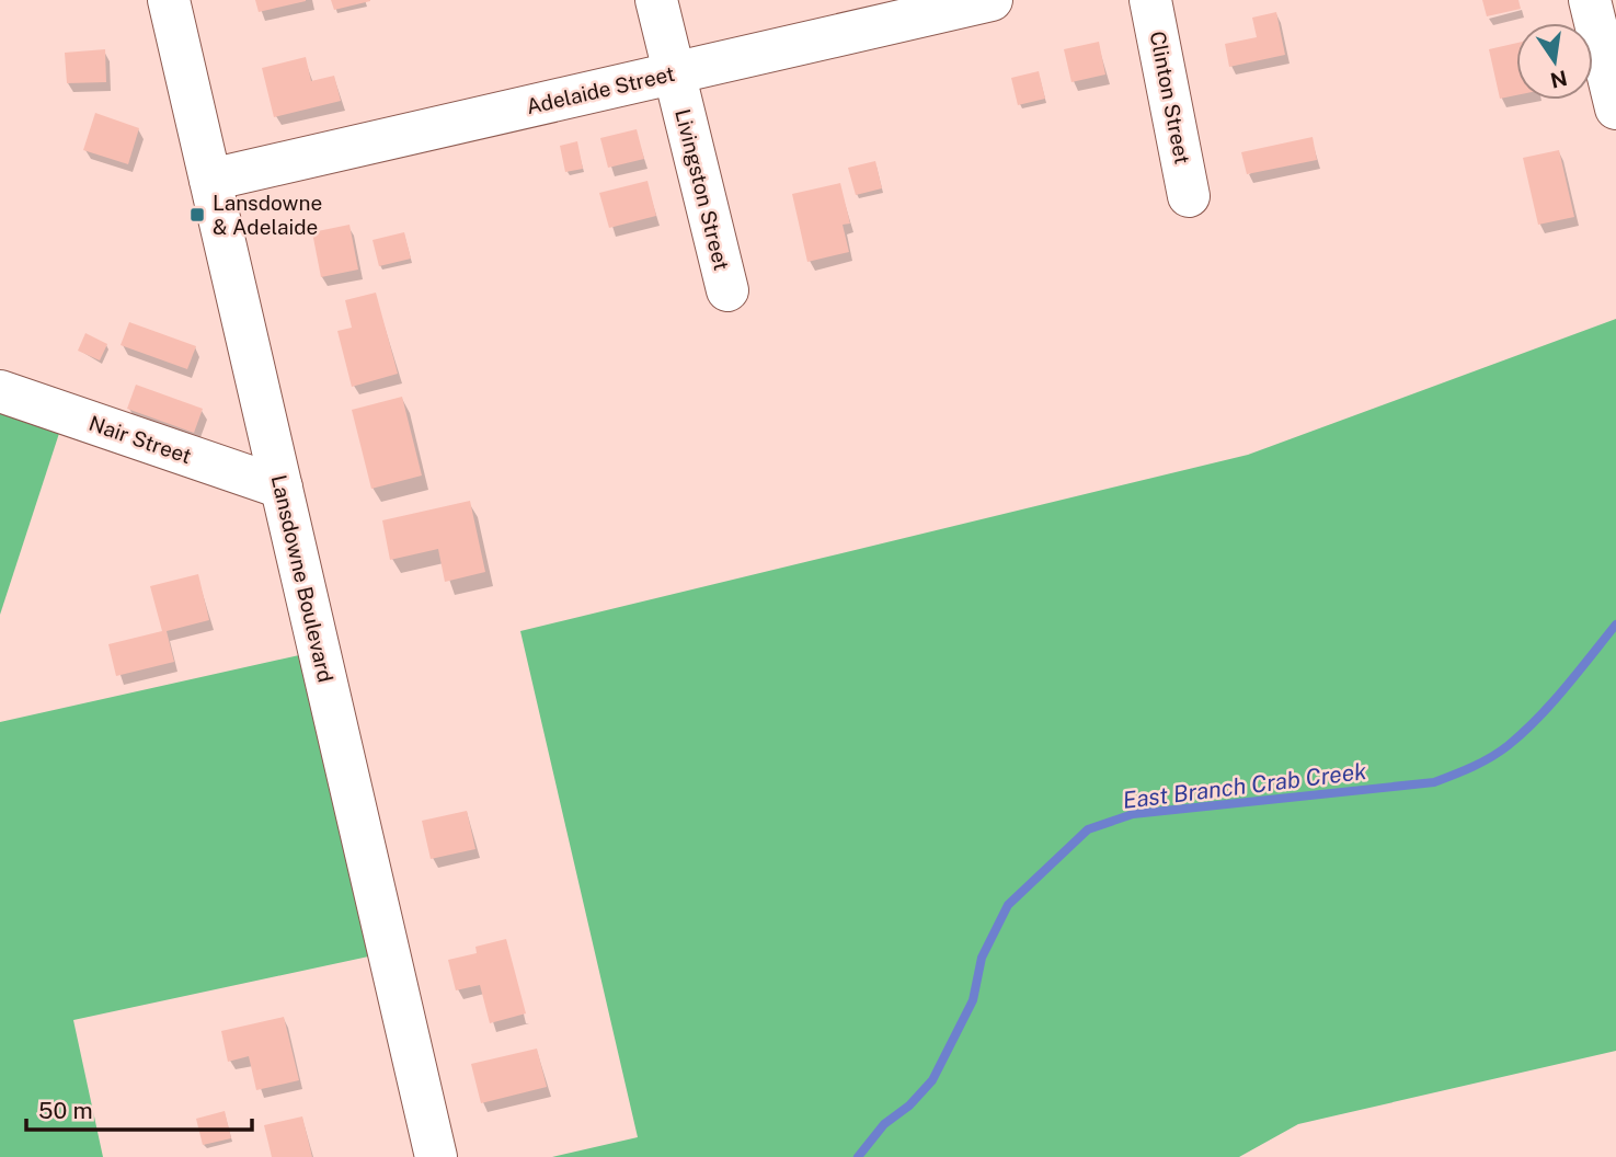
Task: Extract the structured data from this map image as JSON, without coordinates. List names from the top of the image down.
{
  "streets": {
    "street": [
      "Adelaide Street",
      "Clinton Street",
      "Livingston Street",
      "Nair Street",
      "Lansdowne Boulevard"
    ]
  },
  "crossings": [
    ["Adelaide Street", "Livingston Street"],
    ["Adelaide Street", "Lansdowne Boulevard"],
    ["Nair Street", "Lansdowne Boulevard"]
  ],
  "water": ["East Branch Crab Creek"],
  "places": {
    "transit": ["Lansdowne & Adelaide"]
  },
  "scale_bar": "50 m",
  "north": "bottom"
}
